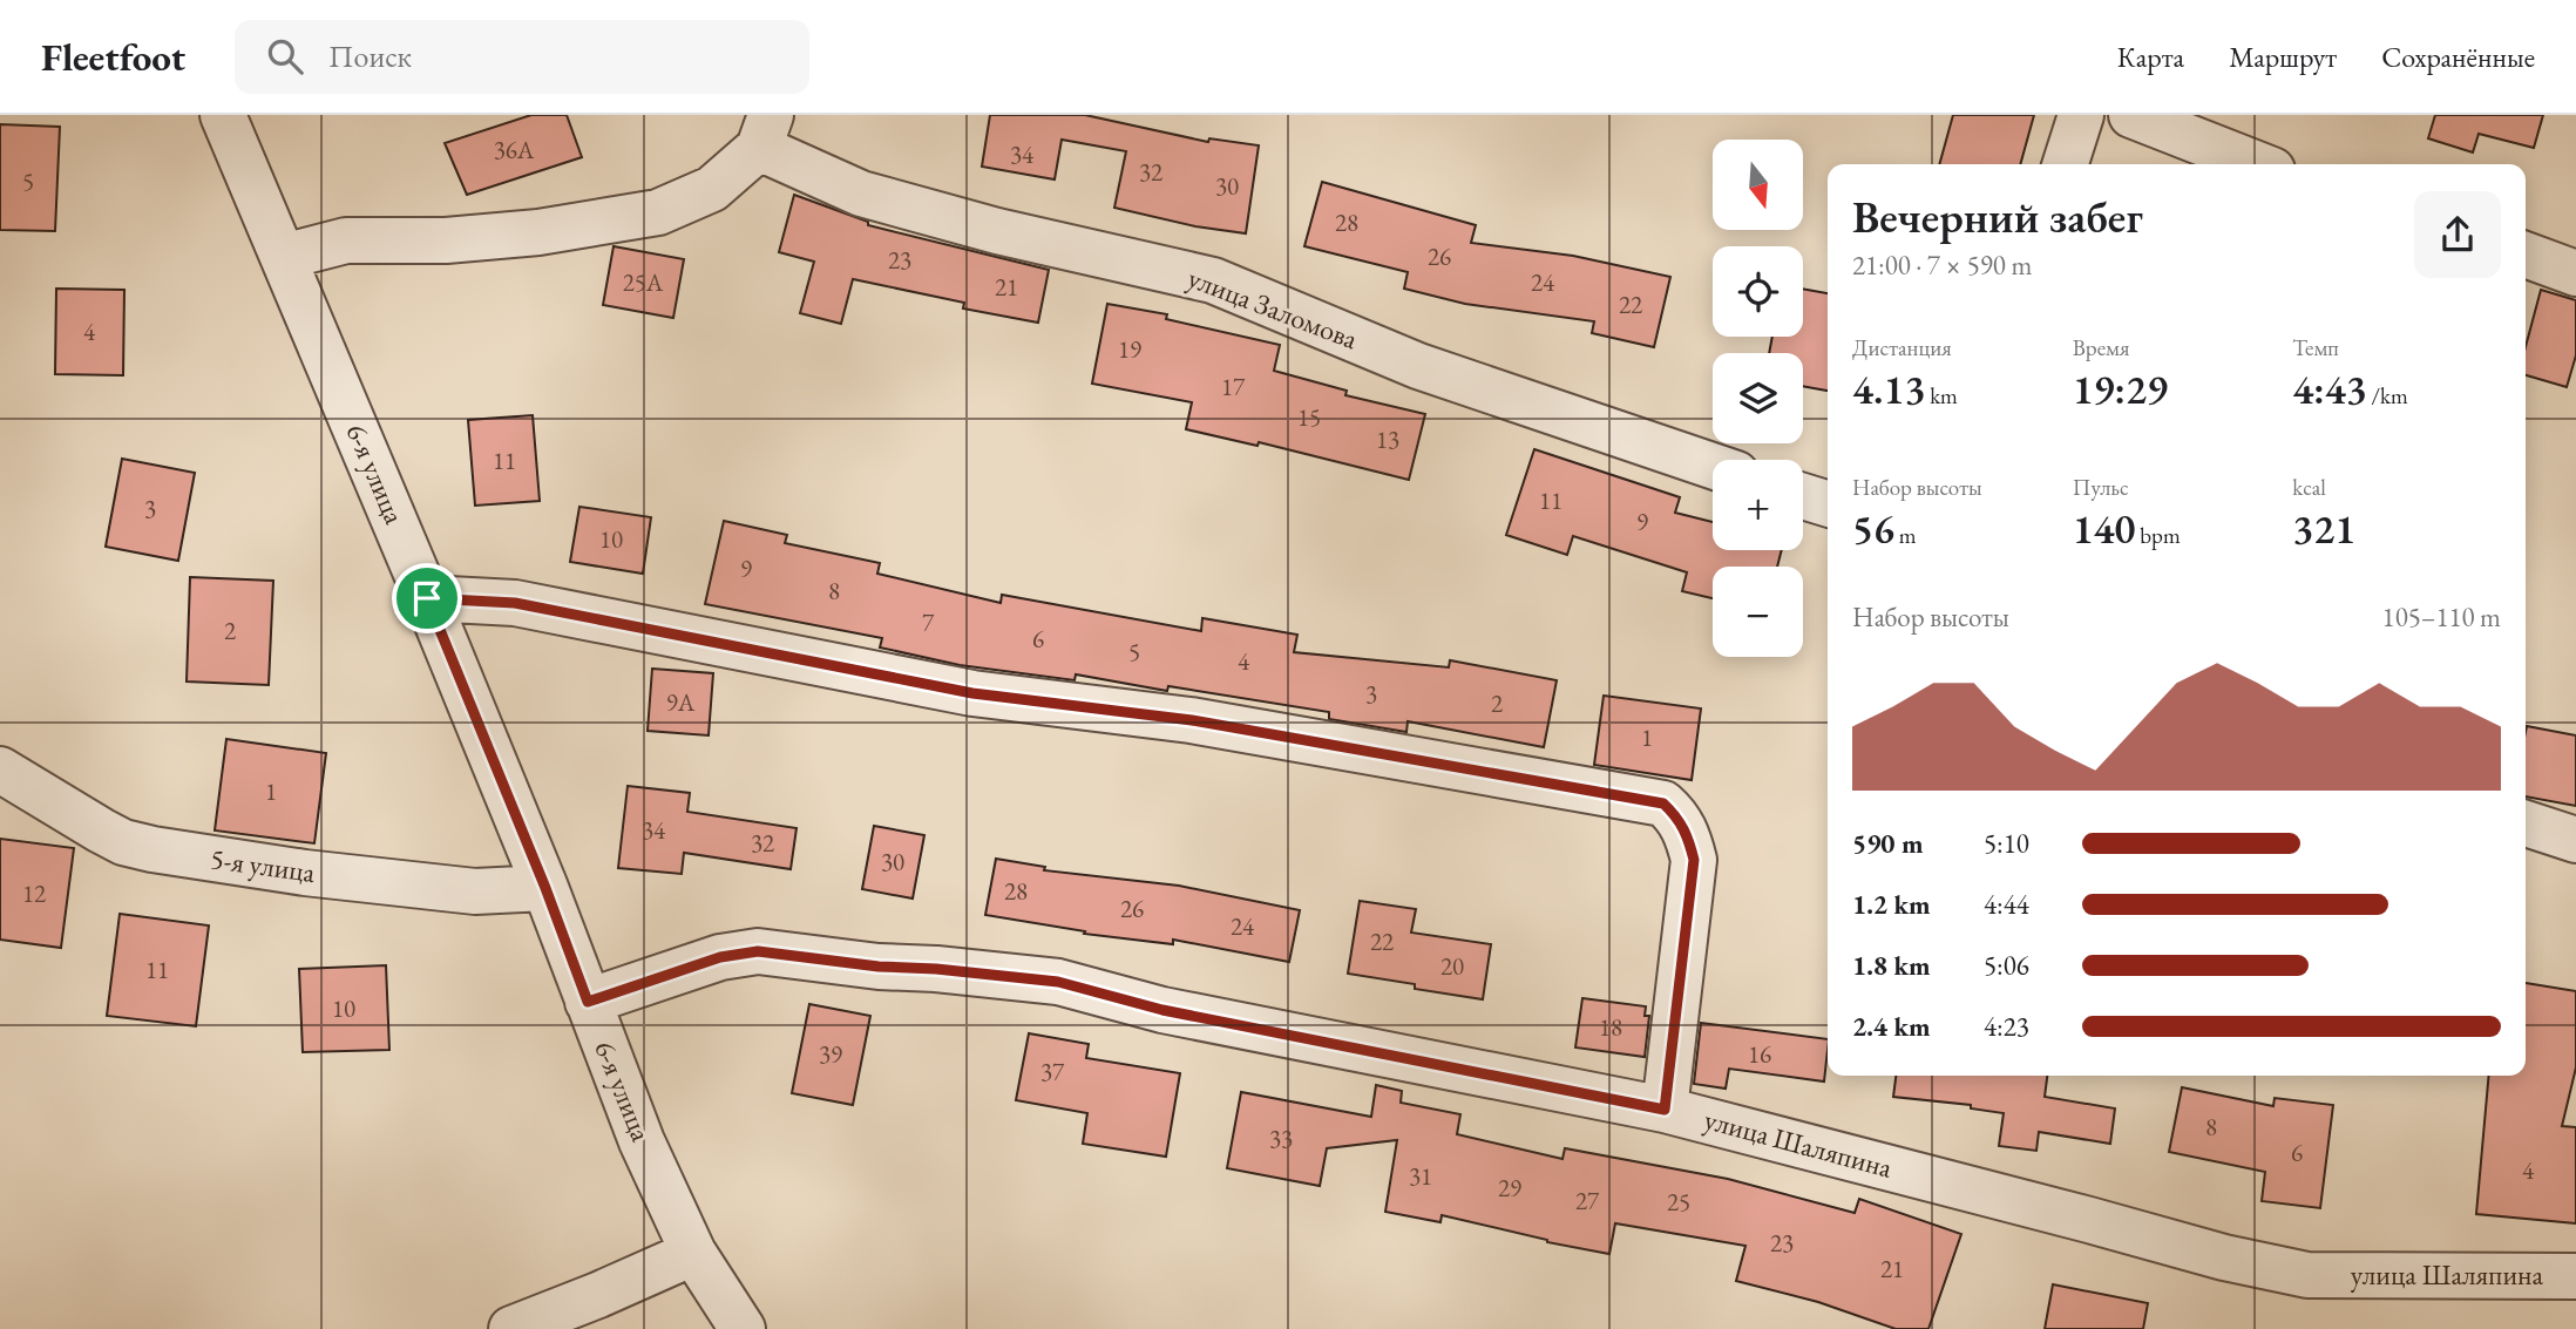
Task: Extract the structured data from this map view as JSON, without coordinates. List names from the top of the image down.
{
  "streets": {
    "street": [
      "улица Заломова",
      "6-я улица",
      "5-я улица",
      "улица Шаляпина"
    ]
  },
  "crossings": [
    ["6-я улица", "5-я улица"],
    ["6-я улица", "улица Шаляпина"]
  ],
  "house_numbers": [
    "36А",
    "34",
    "32",
    "5",
    "30",
    "28",
    "26",
    "23",
    "25А",
    "24",
    "21",
    "22",
    "4",
    "19",
    "17",
    "15",
    "13",
    "11",
    "11",
    "3",
    "9",
    "10",
    "9",
    "8",
    "7",
    "2",
    "6",
    "5",
    "4",
    "3",
    "9А",
    "2",
    "1",
    "1",
    "34",
    "32",
    "30",
    "28",
    "12",
    "26",
    "24",
    "22",
    "20",
    "11",
    "10",
    "18",
    "39",
    "16",
    "37",
    "8",
    "33",
    "6",
    "4",
    "31",
    "29",
    "27",
    "25",
    "23",
    "21"
  ],
  "north": "bottom",
  "page": {
    "header": "Fleetfoot",
    "search": "Поиск",
    "nav": ["Карта", "Маршрут", "Сохранённые"],
    "map_buttons": ["+", "−"],
    "heading": ["Вечерний забег", "21:00 · 7 × 590 m"],
    "stats": [
      ["Дистанция", "4.13 km"],
      ["Время", "19:29"],
      ["Темп", "4:43 /km"],
      ["Набор высоты", "56 m"],
      ["Пульс", "140 bpm"],
      ["kcal", "321"]
    ],
    "chart": ["Набор высоты", "105–110 m"],
    "list": [
      {
        "name": "590 m",
        "note": "5:10"
      },
      {
        "name": "1.2 km",
        "note": "4:44"
      },
      {
        "name": "1.8 km",
        "note": "5:06"
      },
      {
        "name": "2.4 km",
        "note": "4:23"
      }
    ]
  }
}
